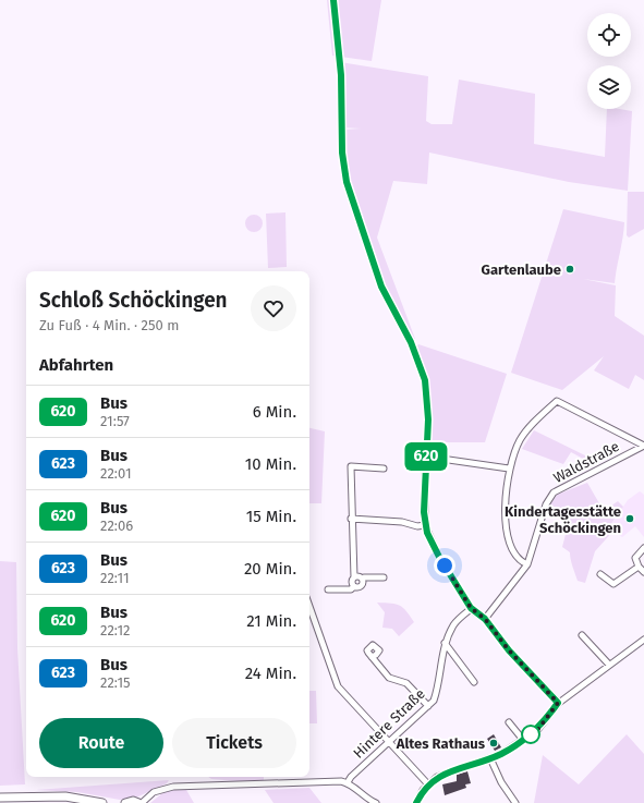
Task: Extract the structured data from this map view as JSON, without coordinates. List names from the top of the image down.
{
  "streets": {
    "street": ["Waldstraße", "Hintere Straße"]
  },
  "places": ["Gartenlaube", "Kindertagesstätte Schöckingen", "Altes Rathaus"],
  "lines": ["bus line 620"],
  "page": {
    "on_map": "620",
    "heading": [
      ["Schloß Schöckingen", "Zu Fuß · 4 Min. · 250 m"],
      "Abfahrten"
    ],
    "list": [
      {
        "mark": "620",
        "name": "Bus",
        "note": "21:57",
        "value": "6 Min."
      },
      {
        "mark": "623",
        "name": "Bus",
        "note": "22:01",
        "value": "10 Min."
      },
      {
        "mark": "620",
        "name": "Bus",
        "note": "22:06",
        "value": "15 Min."
      },
      {
        "mark": "623",
        "name": "Bus",
        "note": "22:11",
        "value": "20 Min."
      },
      {
        "mark": "620",
        "name": "Bus",
        "note": "22:12",
        "value": "21 Min."
      },
      {
        "mark": "623",
        "name": "Bus",
        "note": "22:15",
        "value": "24 Min."
      }
    ],
    "buttons": ["Route", "Tickets"]
  }
}
